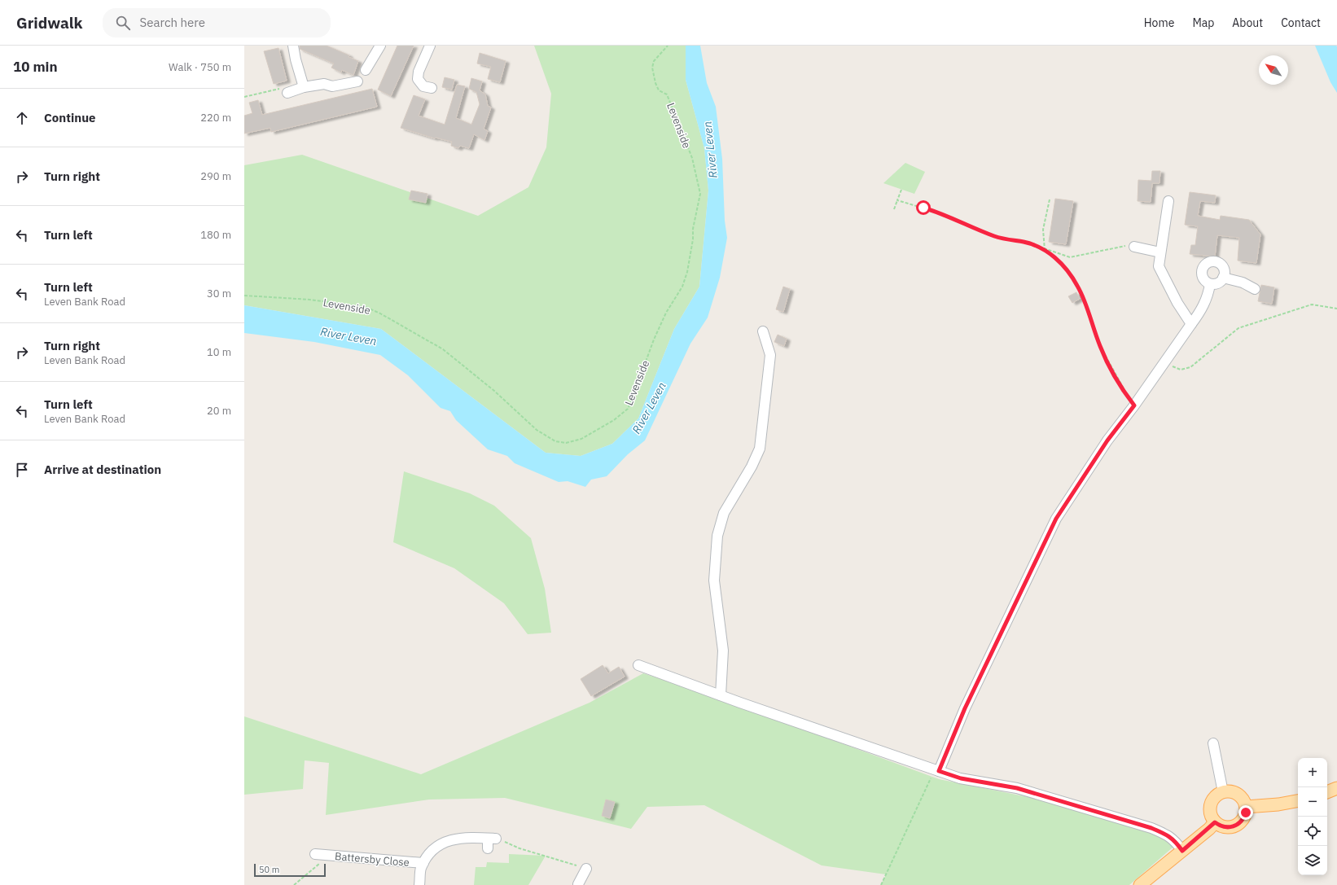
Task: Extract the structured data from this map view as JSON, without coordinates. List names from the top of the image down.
{
  "streets": {
    "street": ["Battersby Close"],
    "path": ["Levenside"]
  },
  "water": ["River Leven"],
  "scale_bar": "50 m",
  "north": "top left",
  "page": {
    "header": "Gridwalk",
    "search": "Search here",
    "nav": [
      "Home",
      "Map",
      "About",
      "Contact"
    ],
    "heading": ["10 min", "Walk · 750 m"],
    "list": [
      ["Continue", "220 m"],
      ["Turn right", "290 m"],
      ["Turn left", "180 m"],
      ["Turn left", "Leven Bank Road", "30 m"],
      ["Turn right", "Leven Bank Road", "10 m"],
      ["Turn left", "Leven Bank Road", "20 m"],
      "Arrive at destination"
    ],
    "map_buttons": ["+", "−"],
    "scale": "50 m"
  }
}
